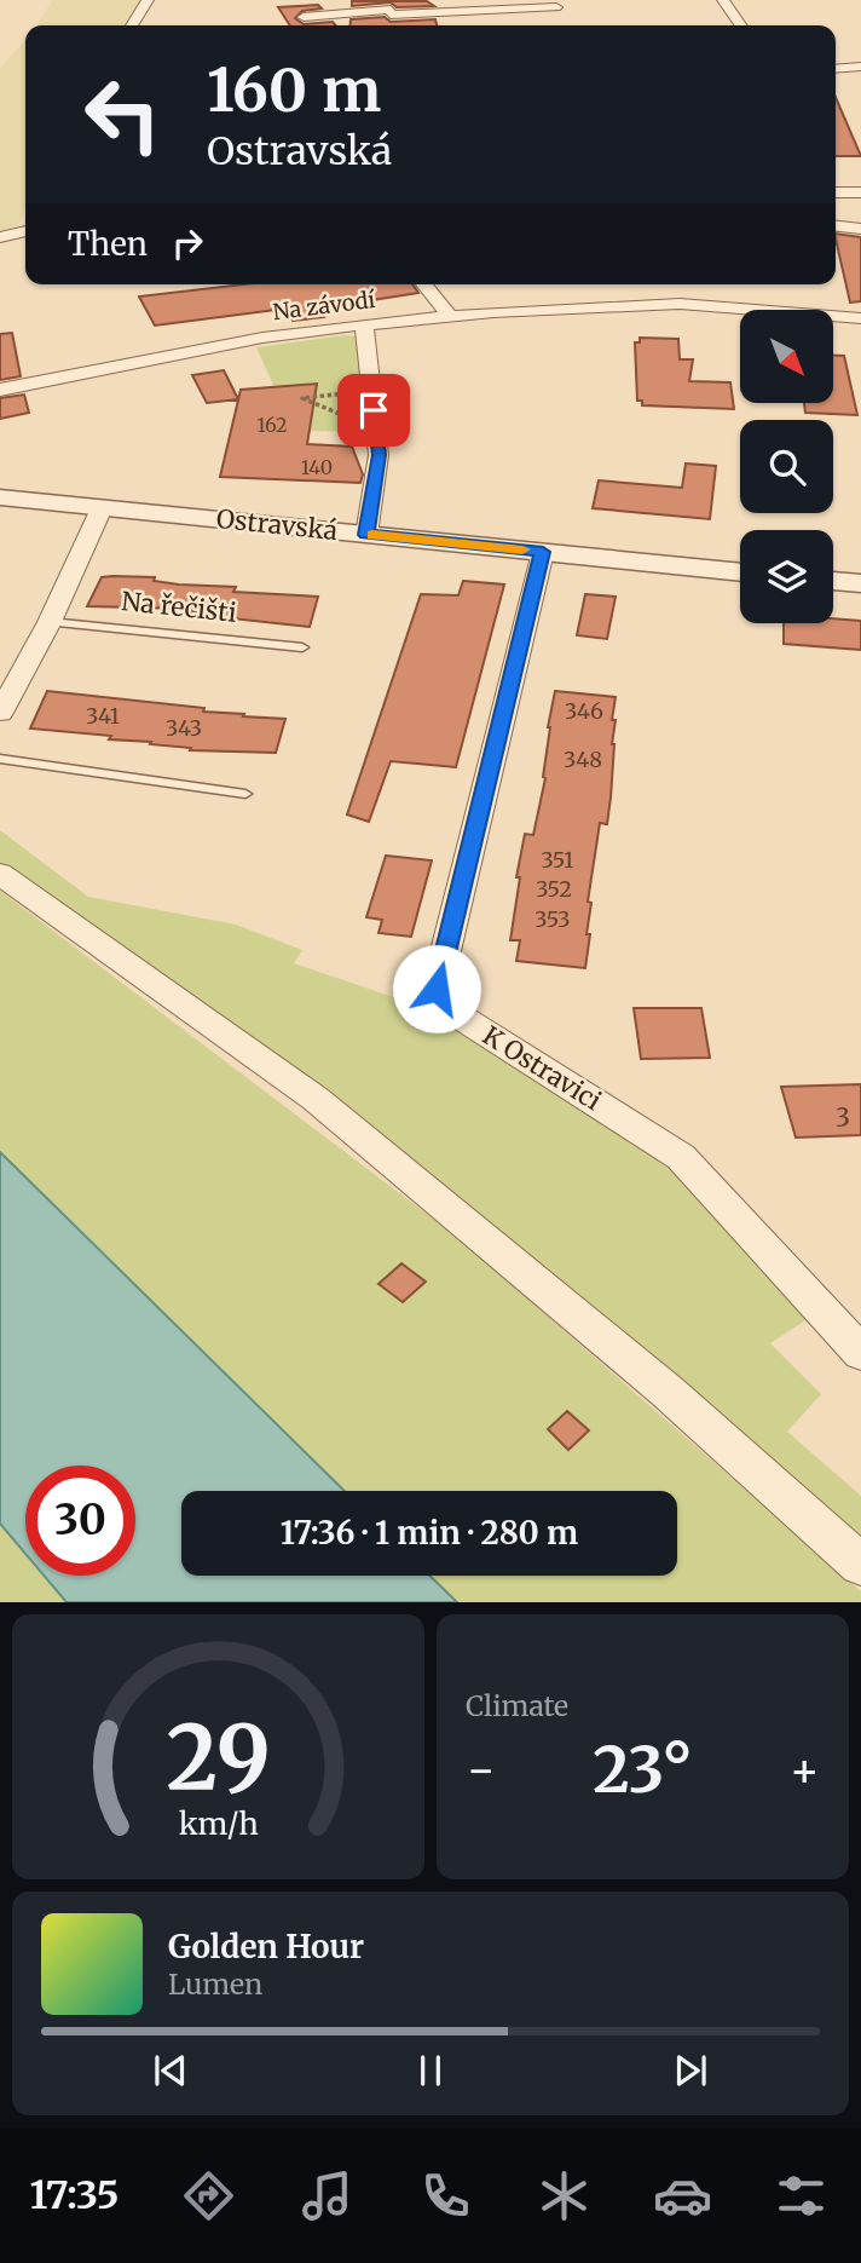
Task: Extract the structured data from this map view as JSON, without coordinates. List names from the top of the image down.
{
  "streets": {
    "street": ["Na závodí", "Ostravská", "K Ostravici"],
    "lane": ["Na řečišti"]
  },
  "crossings": [
    ["Ostravská", "K Ostravici"]
  ],
  "house_numbers": [
    "162",
    "140",
    "346",
    "341",
    "343",
    "348",
    "351",
    "352",
    "353",
    "3"
  ],
  "north": "bottom right",
  "page": {
    "turn": ["160 m", "Ostravská"],
    "then": "Then",
    "limit": "30",
    "trip": "17:36 · 1 min · 280 m",
    "tile": "Climate",
    "heat": ["−", "23°", "+"],
    "song": ["Golden Hour", "Lumen"],
    "tabs": "17:35",
    "gauge": ["29", "km/h"]
  }
}
